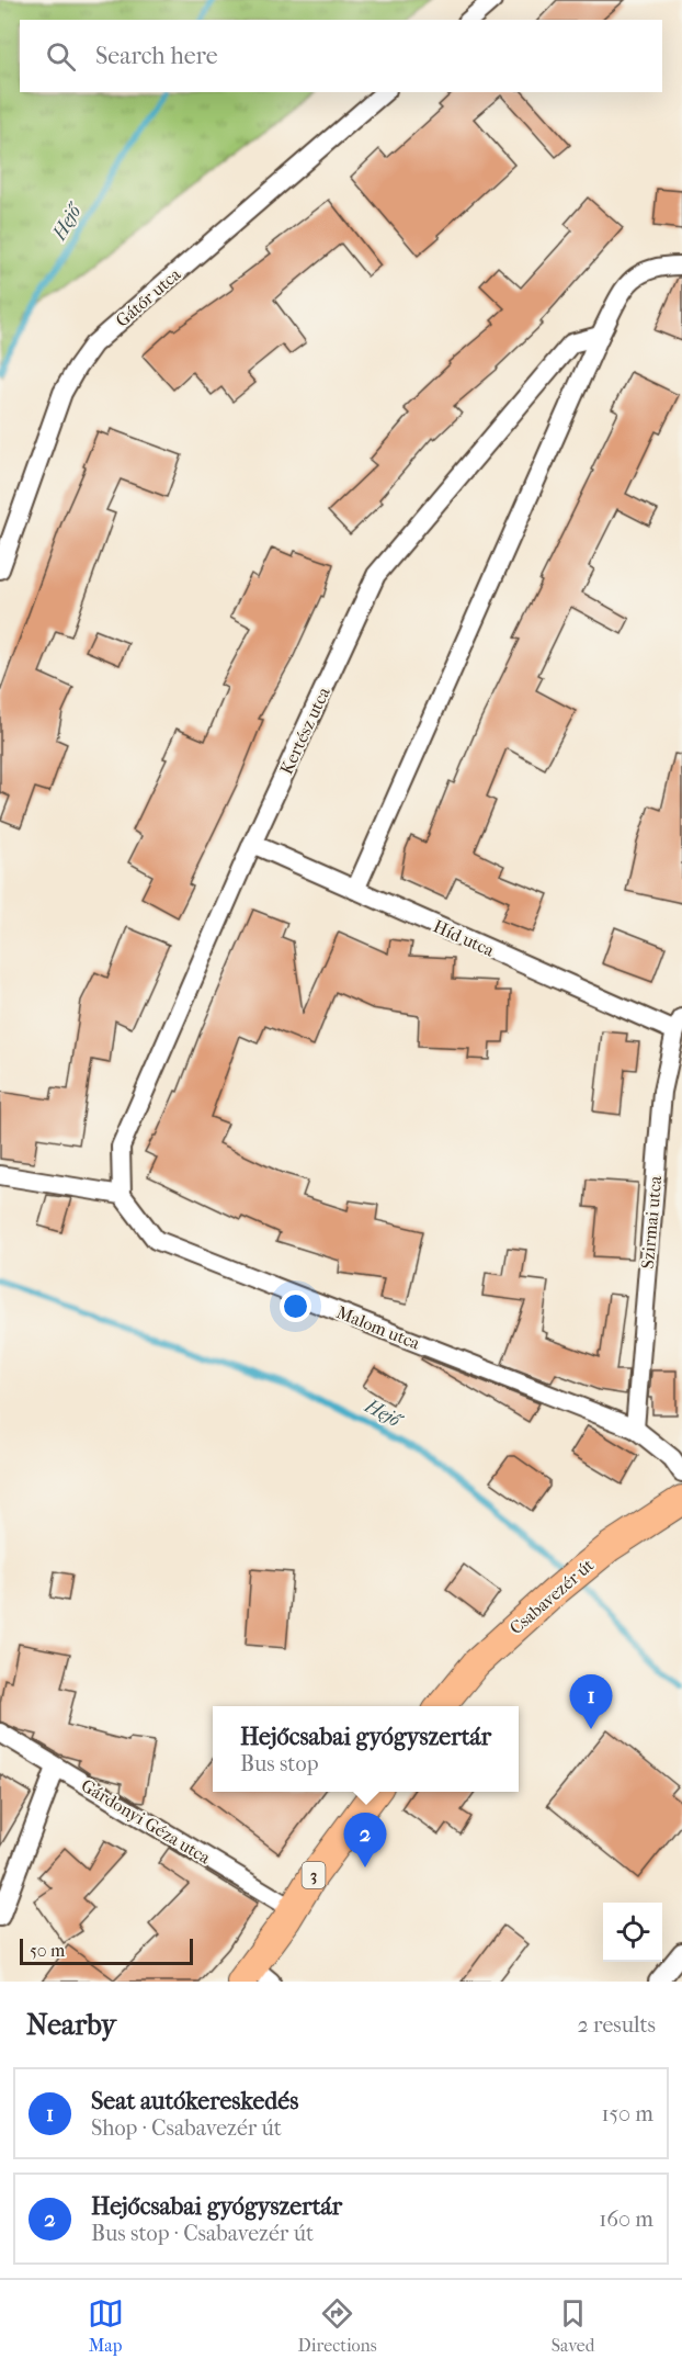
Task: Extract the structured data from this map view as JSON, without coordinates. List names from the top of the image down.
{
  "streets": {
    "main road": ["Csabavezér út", "3"],
    "street": [
      "Gátőr utca",
      "Kertész utca",
      "Híd utca",
      "Szirmai utca",
      "Malom utca",
      "Gárdonyi Géza utca"
    ]
  },
  "crossings": [
    ["Kertész utca", "Híd utca"],
    ["Kertész utca", "Malom utca"],
    ["Híd utca", "Szirmai utca"],
    ["Szirmai utca", "Malom utca"],
    ["Gárdonyi Géza utca", "3"]
  ],
  "water": ["Hejő"],
  "scale_bar": "50 m",
  "page": {
    "search": "Search here",
    "pins": ["1", "2"],
    "popup": ["Hejőcsabai gyógyszertár", "Bus stop"],
    "scale": "50 m",
    "heading": ["Nearby", "2 results"],
    "list": [
      {
        "mark": "1",
        "name": "Seat autókereskedés",
        "note": "Shop · Csabavezér út",
        "value": "150 m"
      },
      {
        "mark": "2",
        "name": "Hejőcsabai gyógyszertár",
        "note": "Bus stop · Csabavezér út",
        "value": "160 m"
      }
    ],
    "nav": ["Map", "Directions", "Saved"]
  }
}
